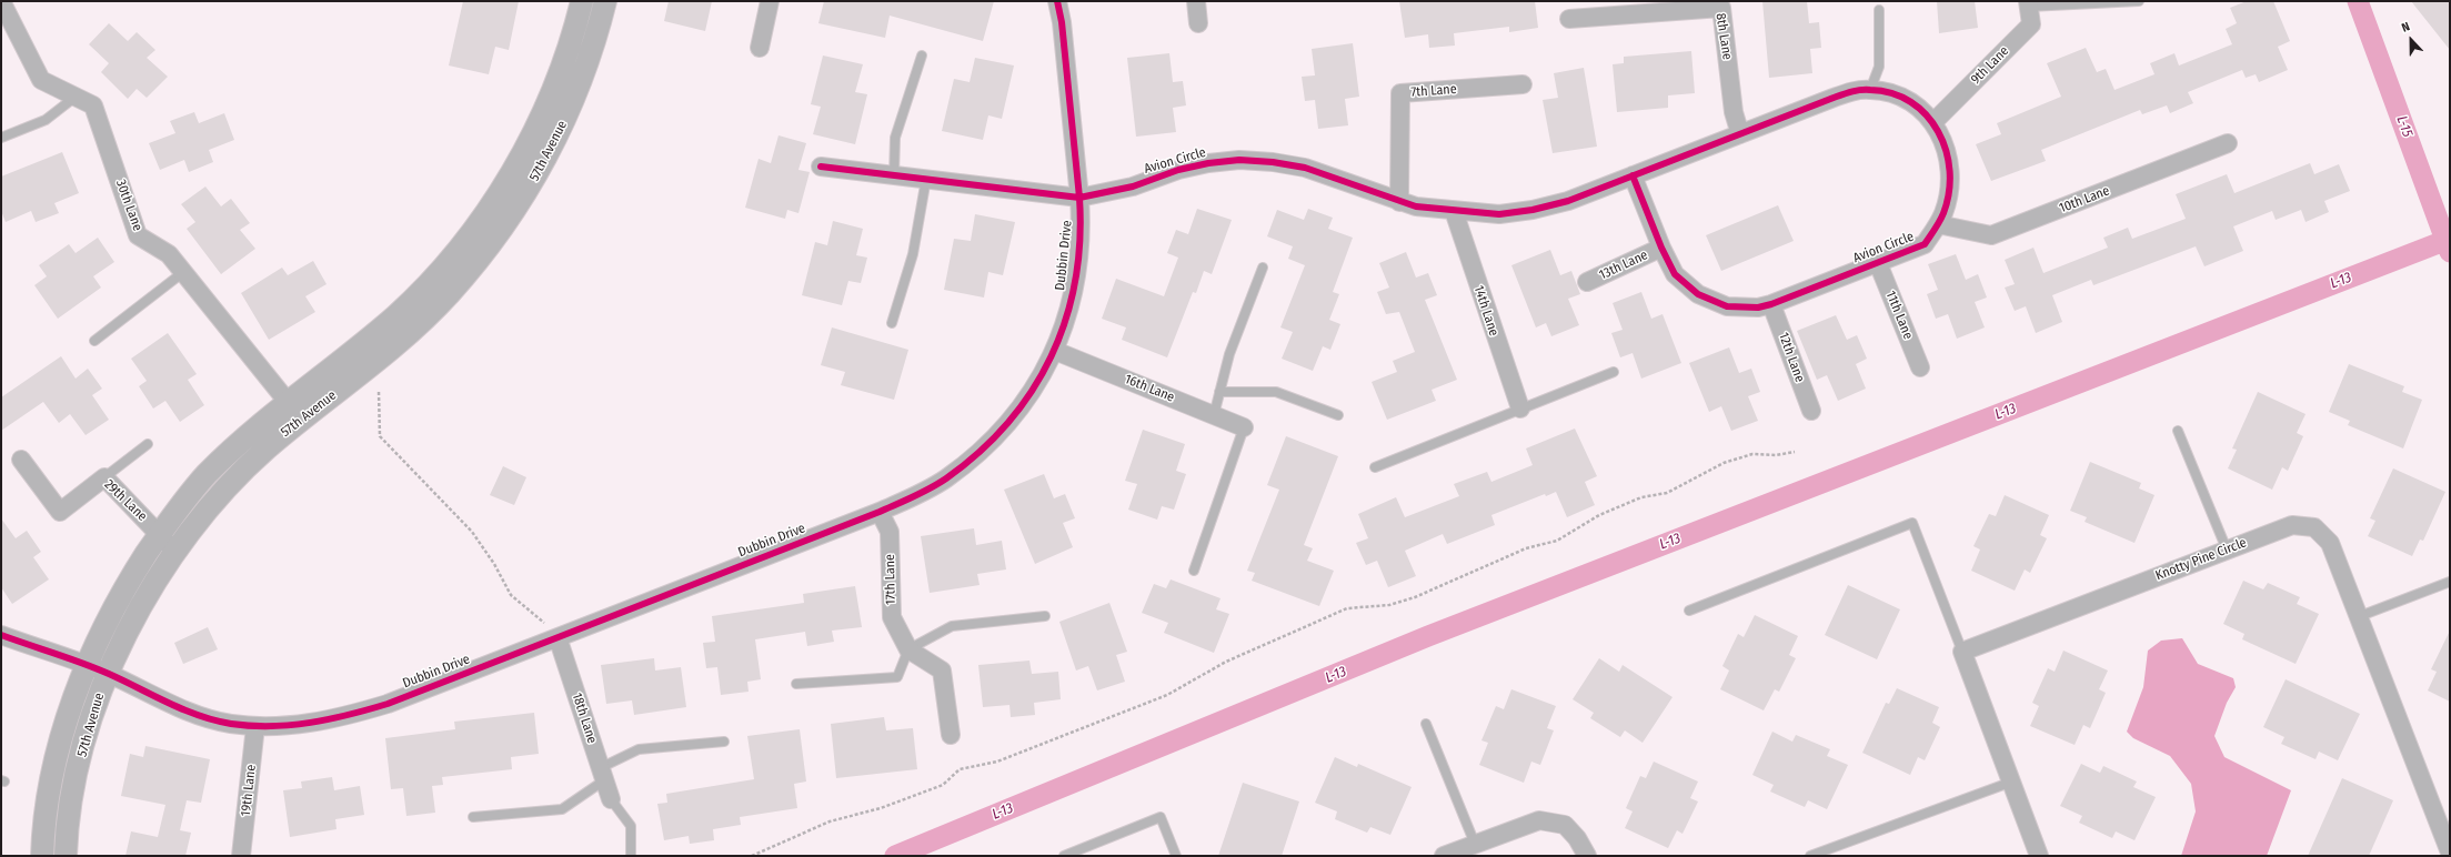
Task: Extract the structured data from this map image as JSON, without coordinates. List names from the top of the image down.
{
  "streets": {
    "street": [
      "8th Lane",
      "9th Lane",
      "7th Lane",
      "57th Avenue",
      "Avion Circle",
      "10th Lane",
      "30th Lane",
      "Dubbin Drive",
      "13th Lane",
      "14th Lane",
      "11th Lane",
      "12th Lane",
      "16th Lane",
      "29th Lane",
      "Knotty Pine Circle",
      "17th Lane",
      "18th Lane",
      "19th Lane"
    ]
  },
  "crossings": [
    ["8th Lane", "Avion Circle"],
    ["9th Lane", "Avion Circle"],
    ["7th Lane", "Avion Circle"],
    ["57th Avenue", "30th Lane"],
    ["57th Avenue", "Dubbin Drive"],
    ["57th Avenue", "29th Lane"],
    ["Avion Circle", "10th Lane"],
    ["Avion Circle", "Dubbin Drive"],
    ["Avion Circle", "13th Lane"],
    ["Avion Circle", "14th Lane"],
    ["Avion Circle", "11th Lane"],
    ["Avion Circle", "12th Lane"],
    ["Dubbin Drive", "16th Lane"],
    ["Dubbin Drive", "17th Lane"],
    ["Dubbin Drive", "18th Lane"],
    ["Dubbin Drive", "19th Lane"]
  ],
  "water": ["L-15", "L-13"],
  "north": "top"
}
